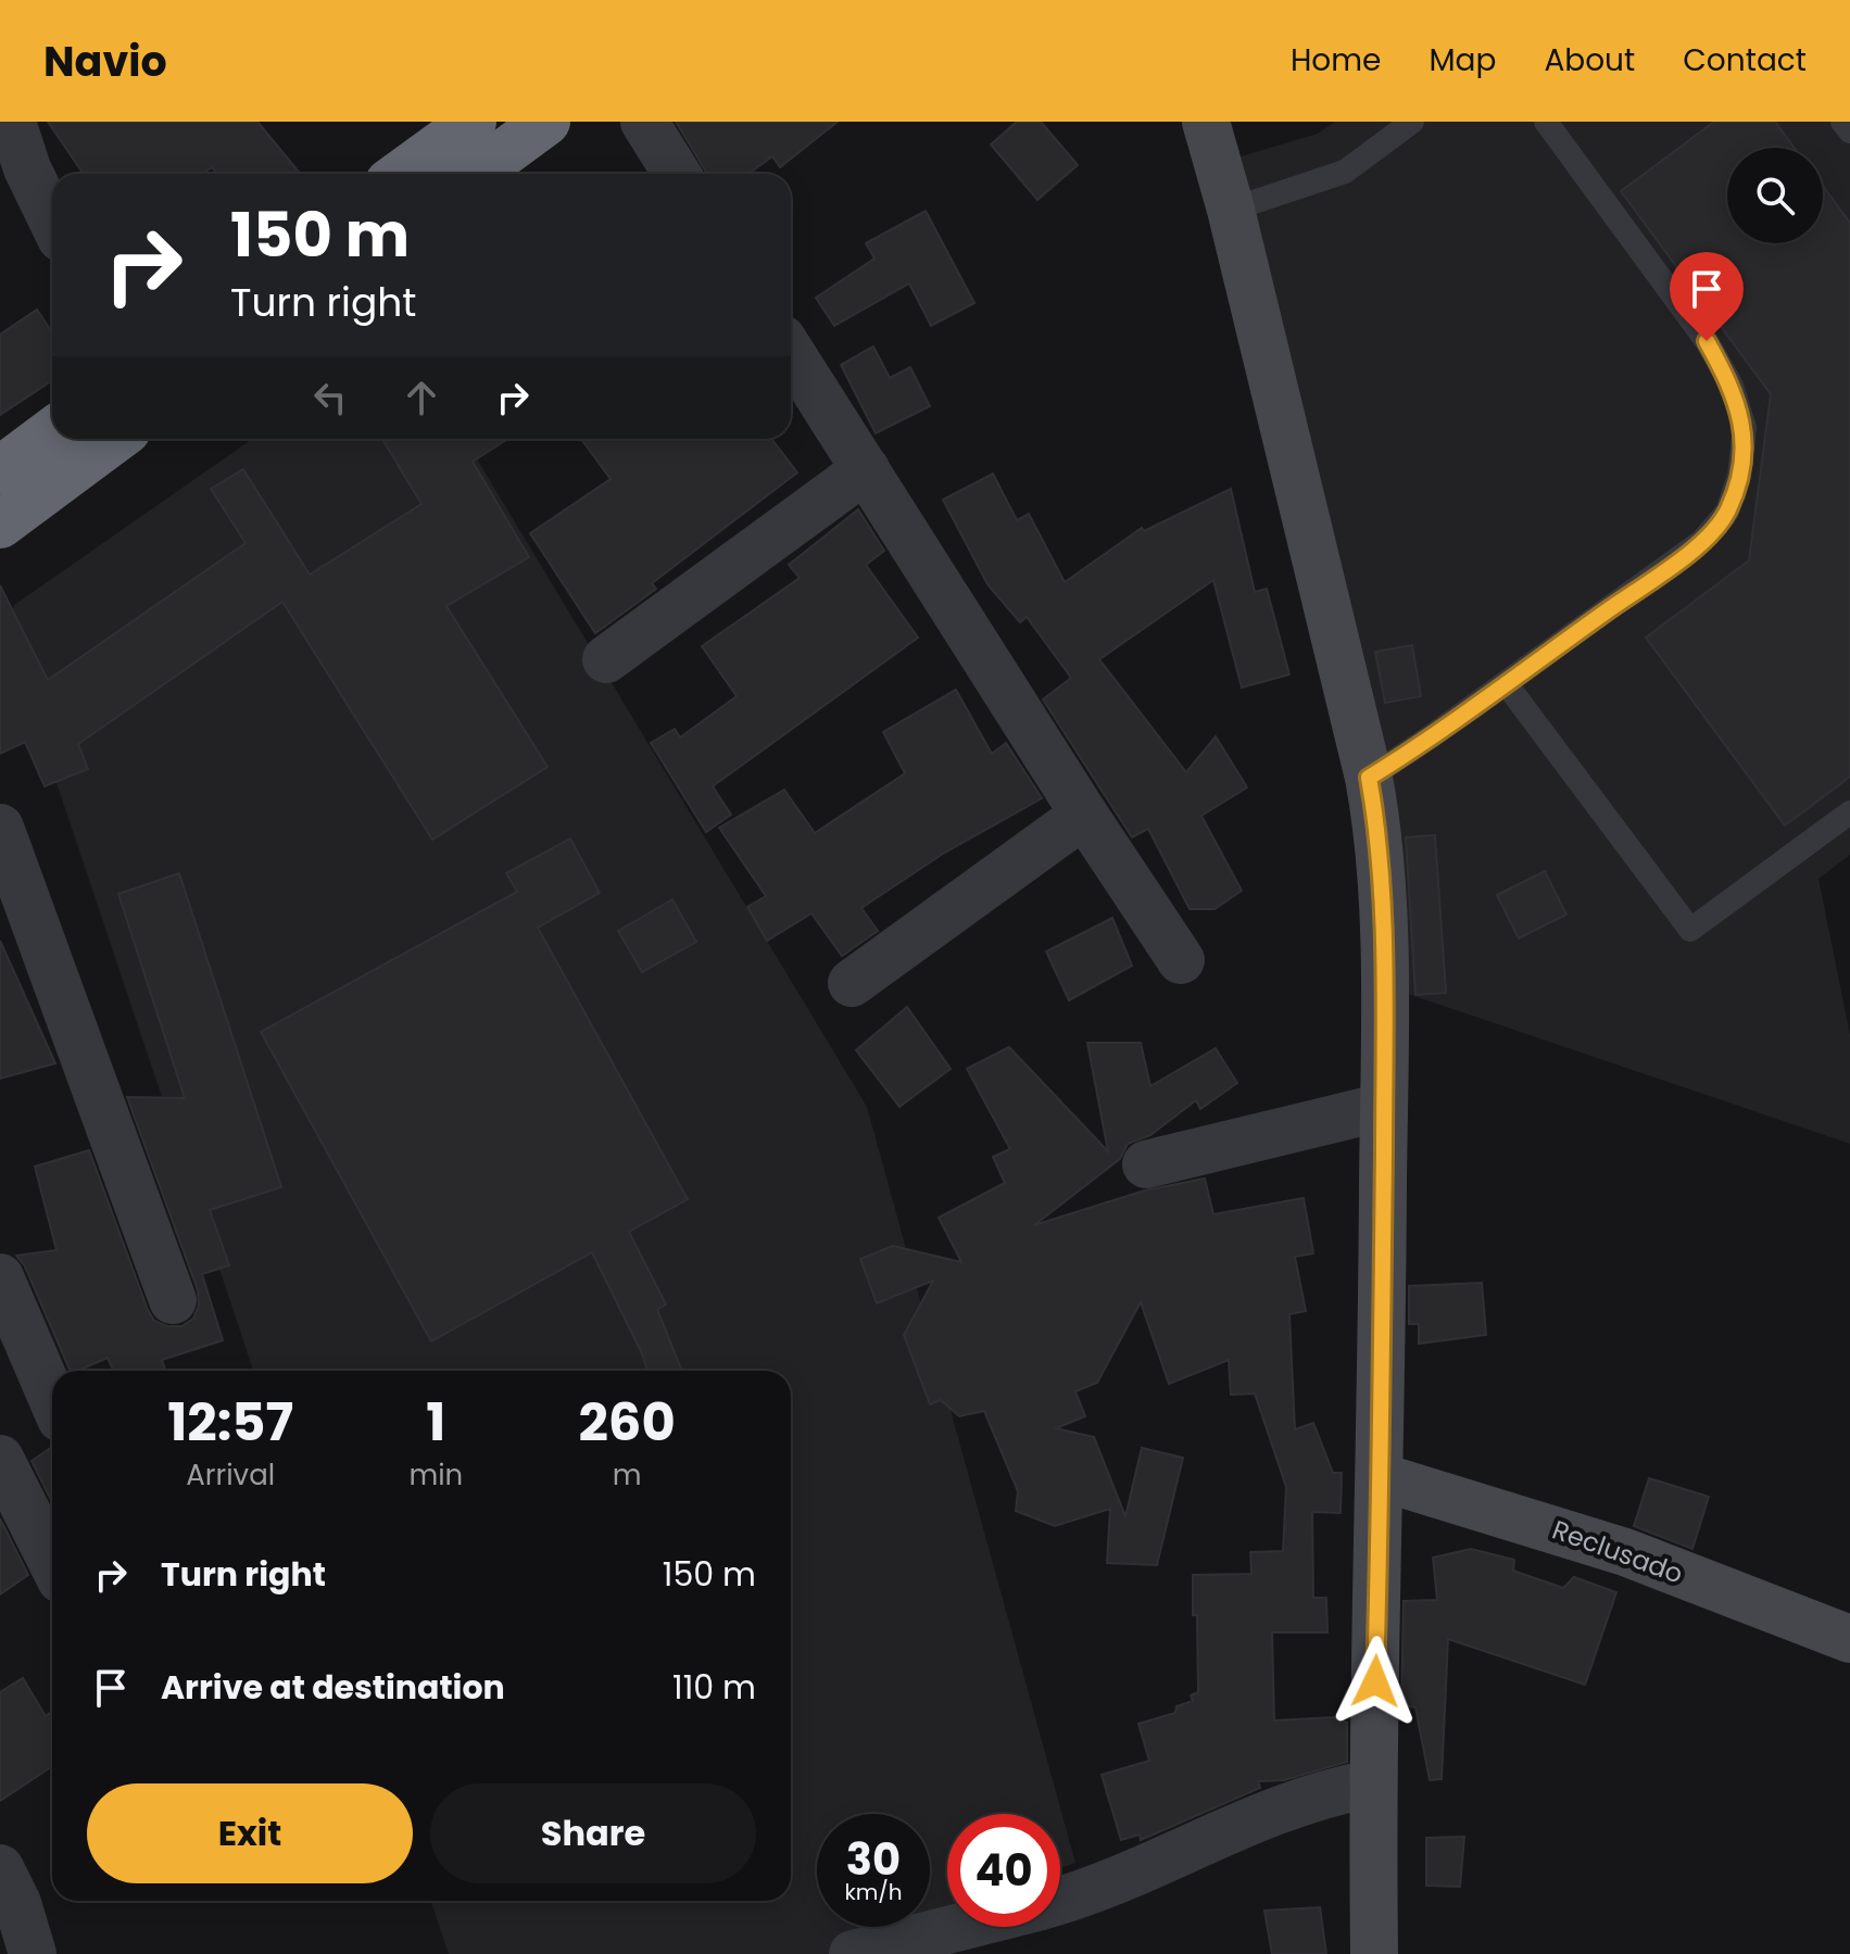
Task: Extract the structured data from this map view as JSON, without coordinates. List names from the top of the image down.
{
  "streets": {
    "street": ["Reclusado"]
  },
  "page": {
    "header": "Navio",
    "nav": [
      "Home",
      "Map",
      "About",
      "Contact"
    ],
    "turn": ["150 m", "Turn right"],
    "eta": [
      "12:57",
      "Arrival",
      "1",
      "min",
      "260",
      "m"
    ],
    "list": [
      {
        "name": "Turn right",
        "value": "150 m"
      },
      {
        "name": "Arrive at destination",
        "value": "110 m"
      }
    ],
    "buttons": ["Exit", "Share"],
    "speed": "30 km/h",
    "limit": "40"
  }
}
